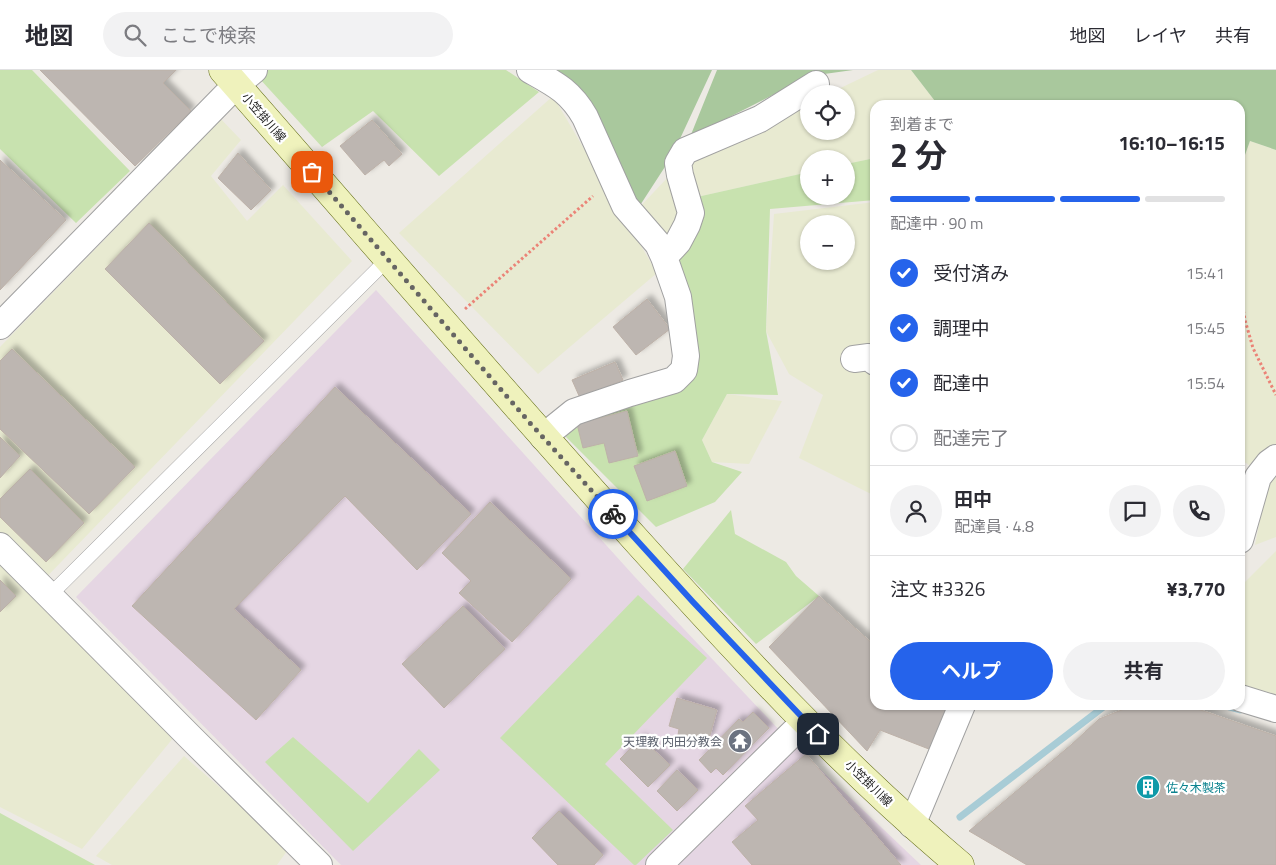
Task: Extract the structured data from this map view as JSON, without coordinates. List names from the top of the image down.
{
  "streets": {
    "main road": ["小笠掛川線"]
  },
  "places": {
    "temple": ["天理教 内田分教会"],
    "building": ["佐々木製茶"]
  },
  "page": {
    "header": "地図",
    "search": "ここで検索",
    "nav": ["地図", "レイヤ", "共有"],
    "map_buttons": ["+", "−"],
    "heading": ["2 分", "到着まで", "16:10–16:15"],
    "panel": [
      "田中",
      "配達員 · 4.8",
      "注文 #3326",
      "¥3,770"
    ],
    "bar": "配達中 · 90 m",
    "list": [
      ["受付済み", "15:41"],
      ["調理中", "15:45"],
      ["配達中", "15:54"],
      "配達完了"
    ],
    "buttons": ["ヘルプ", "共有"]
  }
}
